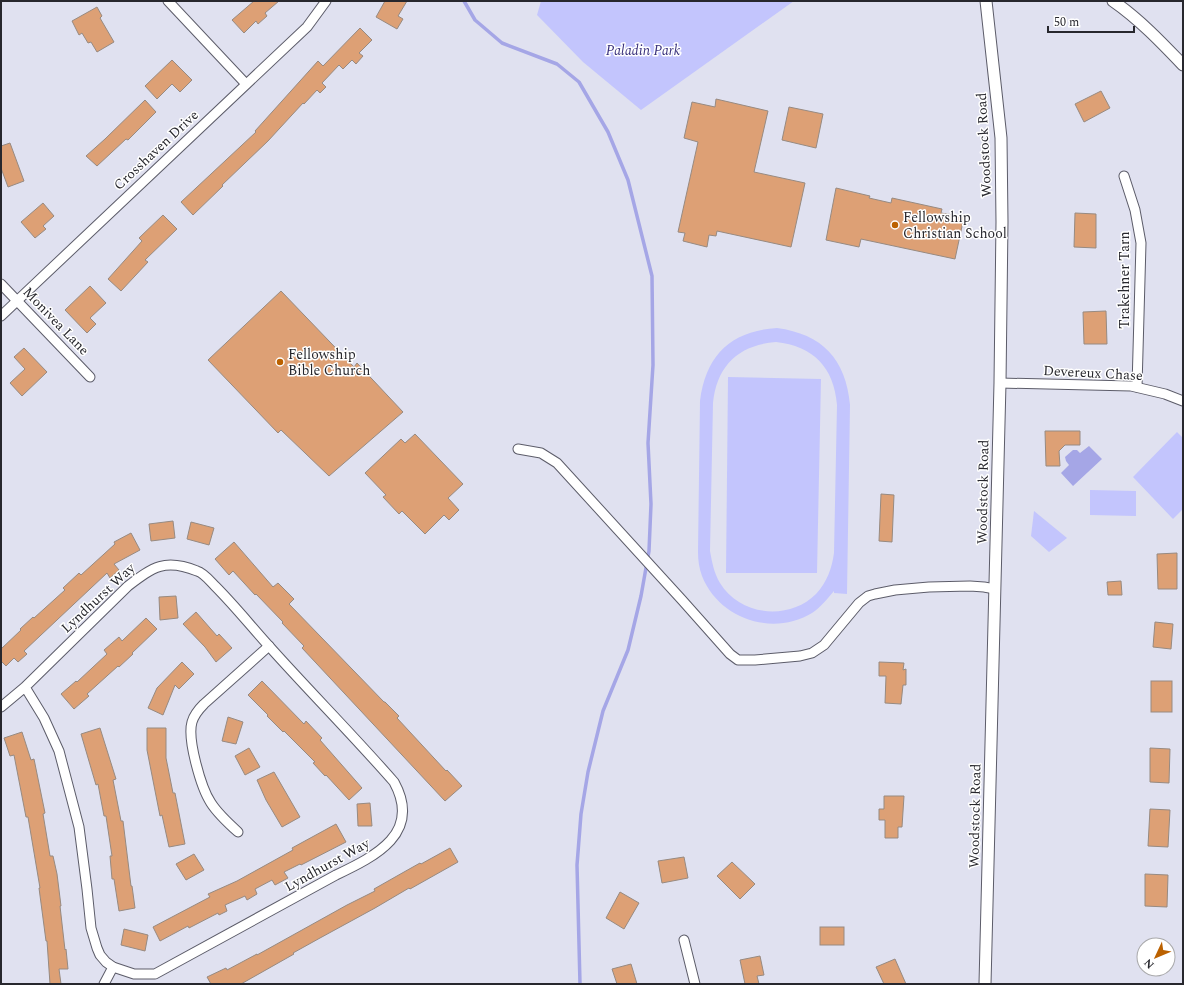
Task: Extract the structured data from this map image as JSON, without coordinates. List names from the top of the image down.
{
  "streets": {
    "street": [
      "Woodstock Road",
      "Crosshaven Drive",
      "Trakehner Tarn",
      "Monivea Lane",
      "Devereux Chase",
      "Lyndhurst Way"
    ]
  },
  "crossings": [
    ["Woodstock Road", "Devereux Chase"],
    ["Crosshaven Drive", "Monivea Lane"],
    ["Trakehner Tarn", "Devereux Chase"]
  ],
  "parks": ["Paladin Park"],
  "places": ["Fellowship Christian School", "Fellowship Bible Church"],
  "scale_bar": "50 m",
  "north": "bottom left"
}
